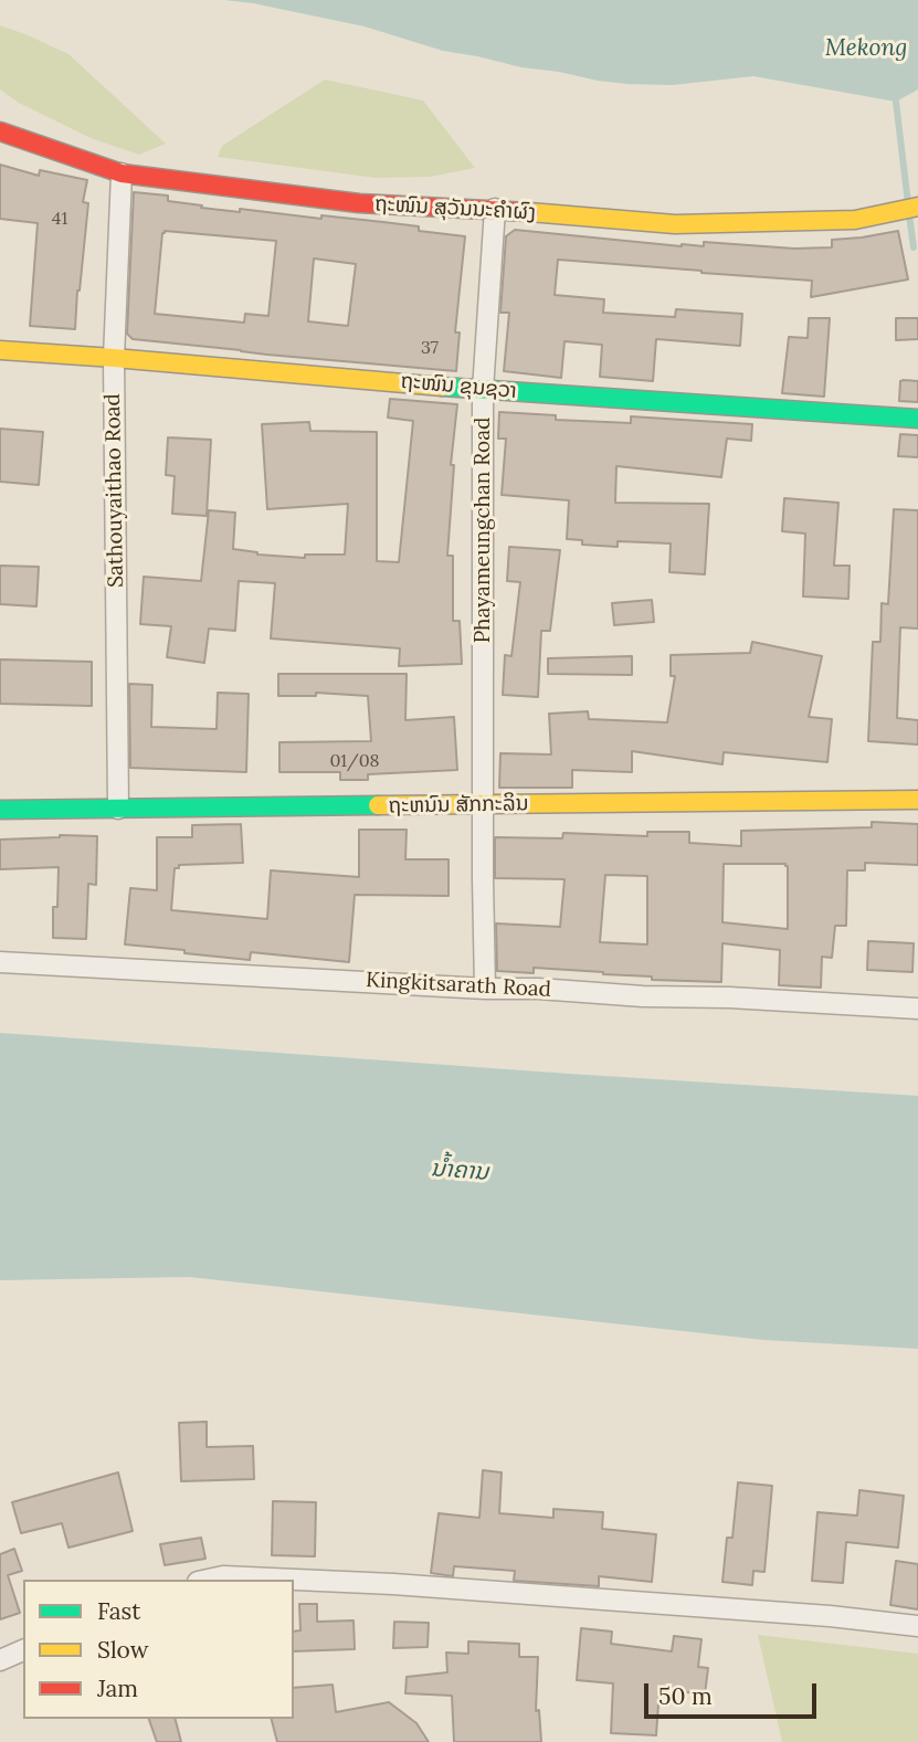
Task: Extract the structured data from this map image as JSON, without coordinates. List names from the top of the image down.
{
  "streets": {
    "street": [
      "ຖະໜົນ ສຸວັນນະຄໍາຜົງ",
      "ຖະໜົນ ຂຸນຊວາ",
      "Sathouyaithao Road",
      "Phayameungchan Road",
      "ຖະຫນົນ ສັກກະລິນ",
      "Kingkitsarath Road"
    ]
  },
  "crossings": [
    ["ຖະໜົນ ສຸວັນນະຄໍາຜົງ", "Sathouyaithao Road"],
    ["ຖະໜົນ ສຸວັນນະຄໍາຜົງ", "Phayameungchan Road"],
    ["ຖະໜົນ ຂຸນຊວາ", "Sathouyaithao Road"],
    ["ຖະໜົນ ຂຸນຊວາ", "Phayameungchan Road"],
    ["Sathouyaithao Road", "ຖະຫນົນ ສັກກະລິນ"],
    ["Phayameungchan Road", "ຖະຫນົນ ສັກກະລິນ"],
    ["Phayameungchan Road", "Kingkitsarath Road"]
  ],
  "water": ["Mekong", "ນ້ຳຄານ"],
  "house_numbers": ["41", "37", "01/08"],
  "legend": ["Fast", "Slow", "Jam"],
  "scale_bar": "50 m"
}
